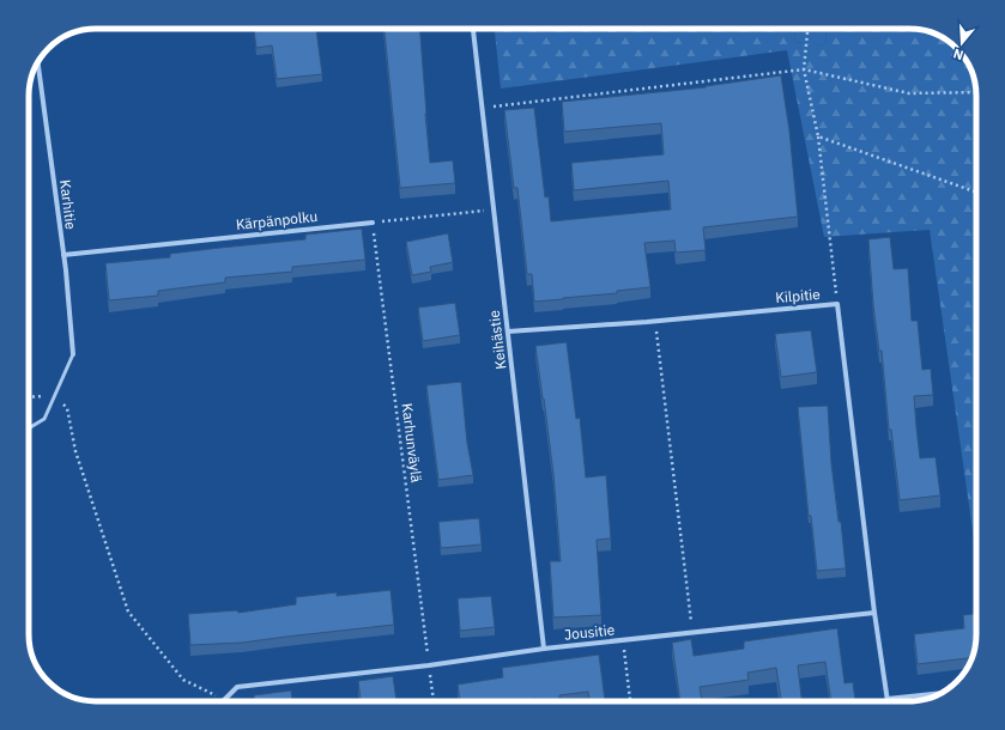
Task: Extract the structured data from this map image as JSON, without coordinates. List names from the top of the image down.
{
  "streets": {
    "street": [
      "Karhitie",
      "Kärpänpolku",
      "Kilpitie",
      "Keihästie",
      "Jousitie"
    ],
    "path": ["Karhunväylä"]
  },
  "crossings": [
    ["Karhitie", "Kärpänpolku"],
    ["Kärpänpolku", "Karhunväylä"],
    ["Kilpitie", "Keihästie"],
    ["Kilpitie", "Jousitie"],
    ["Keihästie", "Jousitie"],
    ["Karhunväylä", "Jousitie"]
  ],
  "north": "bottom"
}
